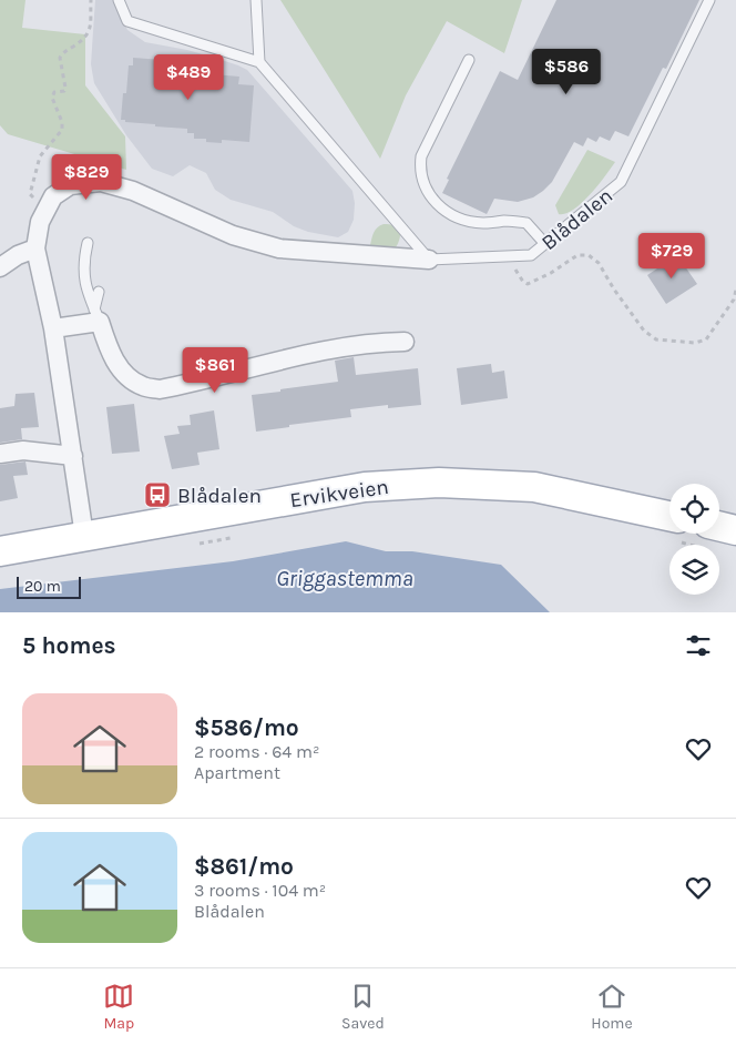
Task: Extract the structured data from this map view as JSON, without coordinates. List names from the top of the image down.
{
  "streets": {
    "main road": ["Ervikveien"],
    "street": ["Blådalen"]
  },
  "crossings": [
    ["Blådalen", "Ervikveien"]
  ],
  "water": ["Griggastemma"],
  "places": {
    "bus stop": ["Blådalen"]
  },
  "scale_bar": "20 m",
  "page": {
    "price": [
      "$586",
      "$489",
      "$829",
      "$729",
      "$861"
    ],
    "scale": "20 m",
    "heading": "5 homes",
    "list": [
      {
        "name": "$586/mo",
        "note": "2 rooms · 64 m² · Apartment"
      },
      {
        "name": "$861/mo",
        "note": "3 rooms · 104 m² · Blådalen"
      }
    ],
    "tabs": ["Map", "Saved", "Home"]
  }
}
